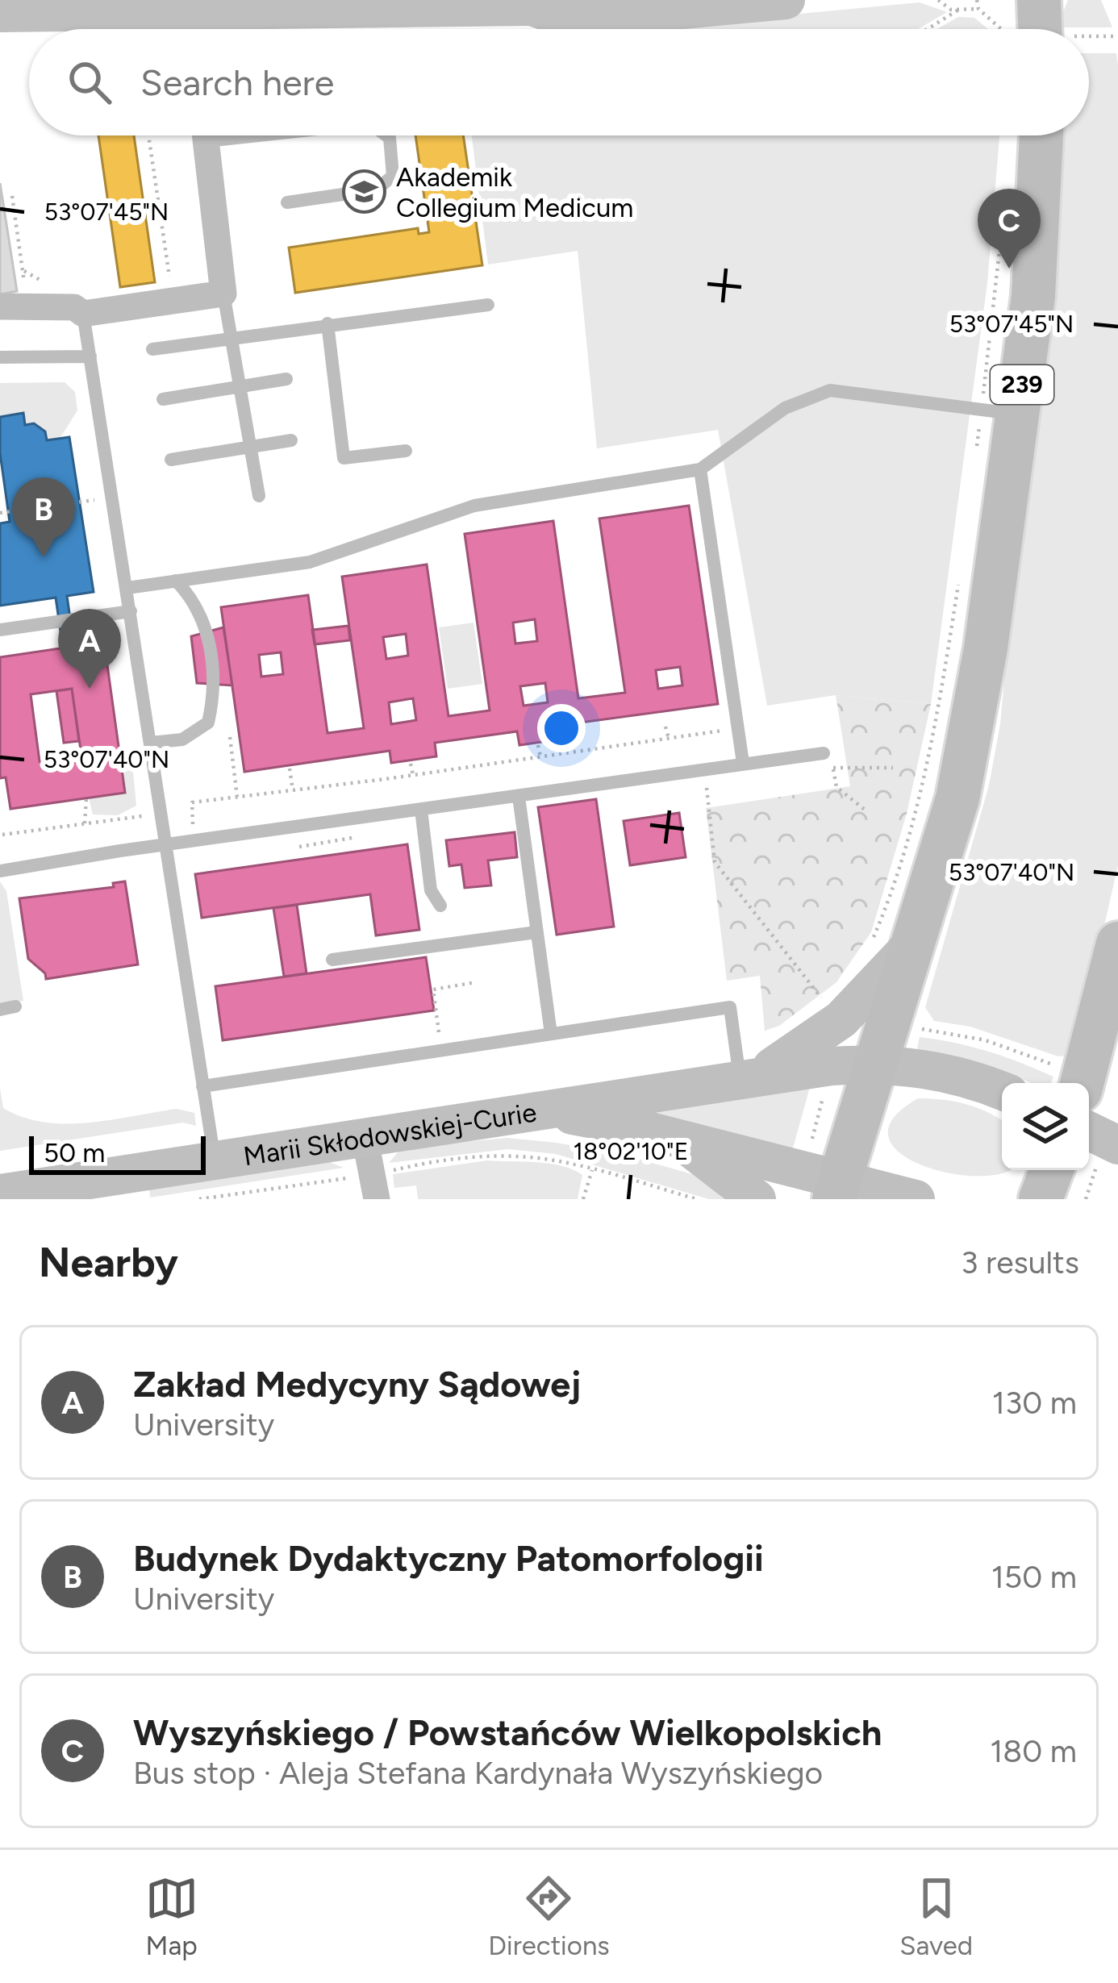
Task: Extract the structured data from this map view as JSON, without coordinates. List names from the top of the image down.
{
  "streets": {
    "main road": ["239"],
    "street": ["Marii Skłodowskiej-Curie"]
  },
  "crossings": [
    ["239", "Marii Skłodowskiej-Curie"]
  ],
  "places": {
    "school or university": ["Akademik Collegium Medicum"]
  },
  "scale_bar": "50 m",
  "page": {
    "search": "Search here",
    "pins": ["C", "B", "A"],
    "scale": "50 m",
    "heading": ["Nearby", "3 results"],
    "list": [
      {
        "mark": "A",
        "name": "Zakład Medycyny Sądowej",
        "note": "University",
        "value": "130 m"
      },
      {
        "mark": "B",
        "name": "Budynek Dydaktyczny Patomorfologii",
        "note": "University",
        "value": "150 m"
      },
      {
        "mark": "C",
        "name": "Wyszyńskiego / Powstańców Wielkopolskich",
        "note": "Bus stop · Aleja Stefana Kardynała Wyszyńskiego",
        "value": "180 m"
      }
    ],
    "nav": ["Map", "Directions", "Saved"]
  },
  "coordinates": ["53°07'45\"N", "53°07'40\"N", "18°02'10\"E"]
}
